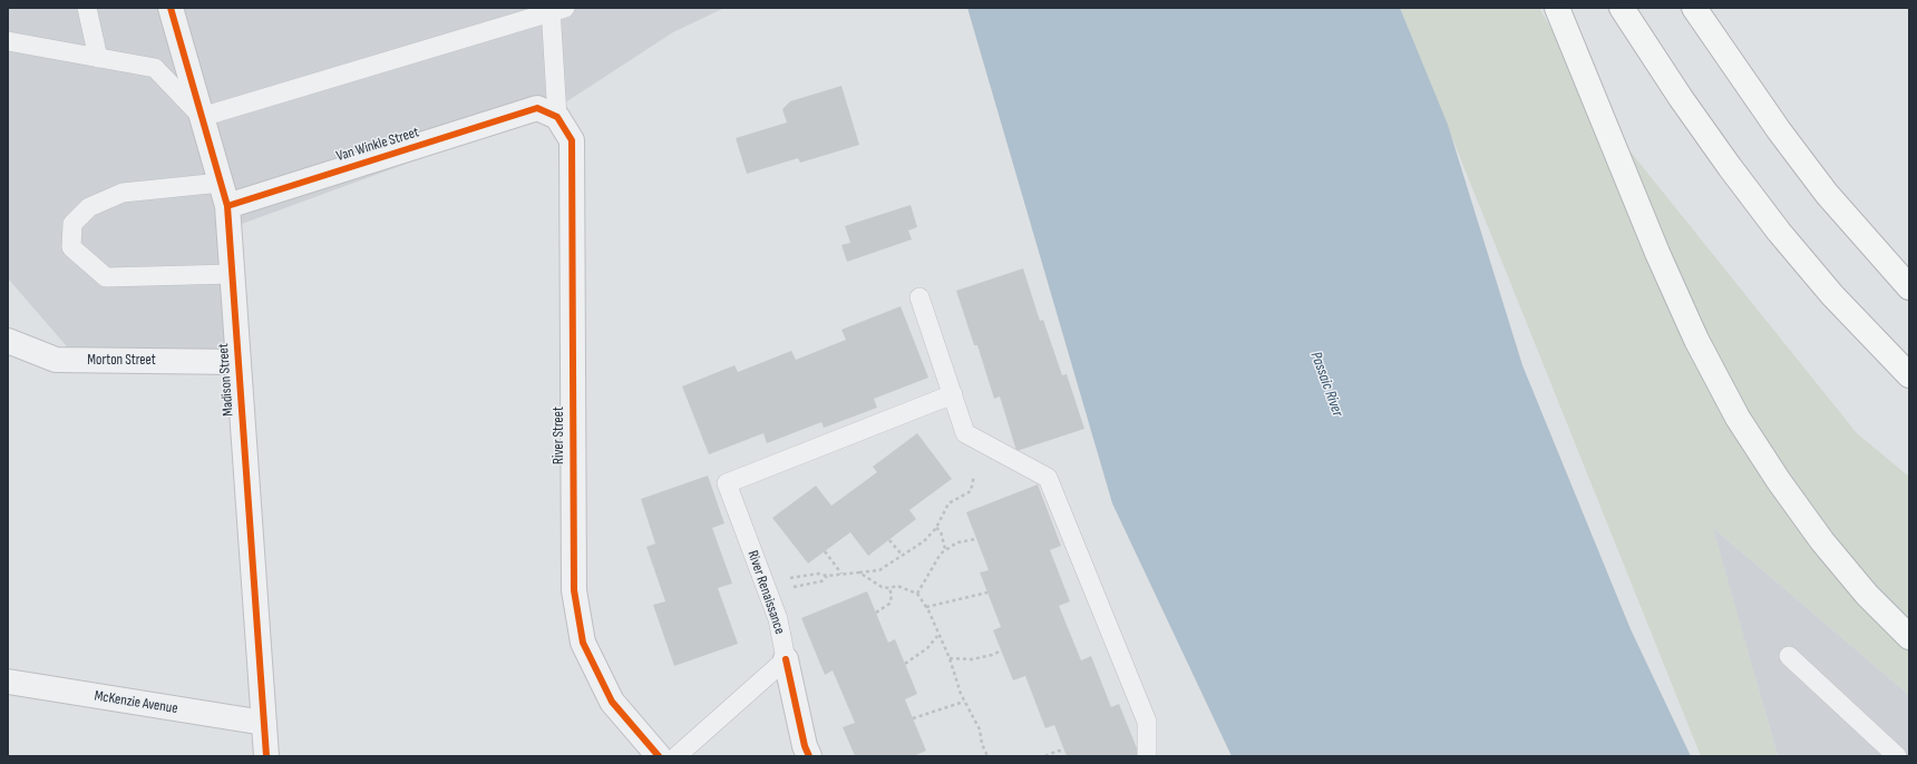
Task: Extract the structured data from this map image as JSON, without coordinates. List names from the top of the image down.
{
  "streets": {
    "street": [
      "Van Winkle Street",
      "Morton Street",
      "Madison Street",
      "River Street",
      "River Renaissance",
      "McKenzie Avenue"
    ]
  },
  "crossings": [
    ["Van Winkle Street", "Madison Street"],
    ["Van Winkle Street", "River Street"],
    ["Morton Street", "Madison Street"],
    ["Madison Street", "McKenzie Avenue"]
  ],
  "water": ["Passaic River"]
}
